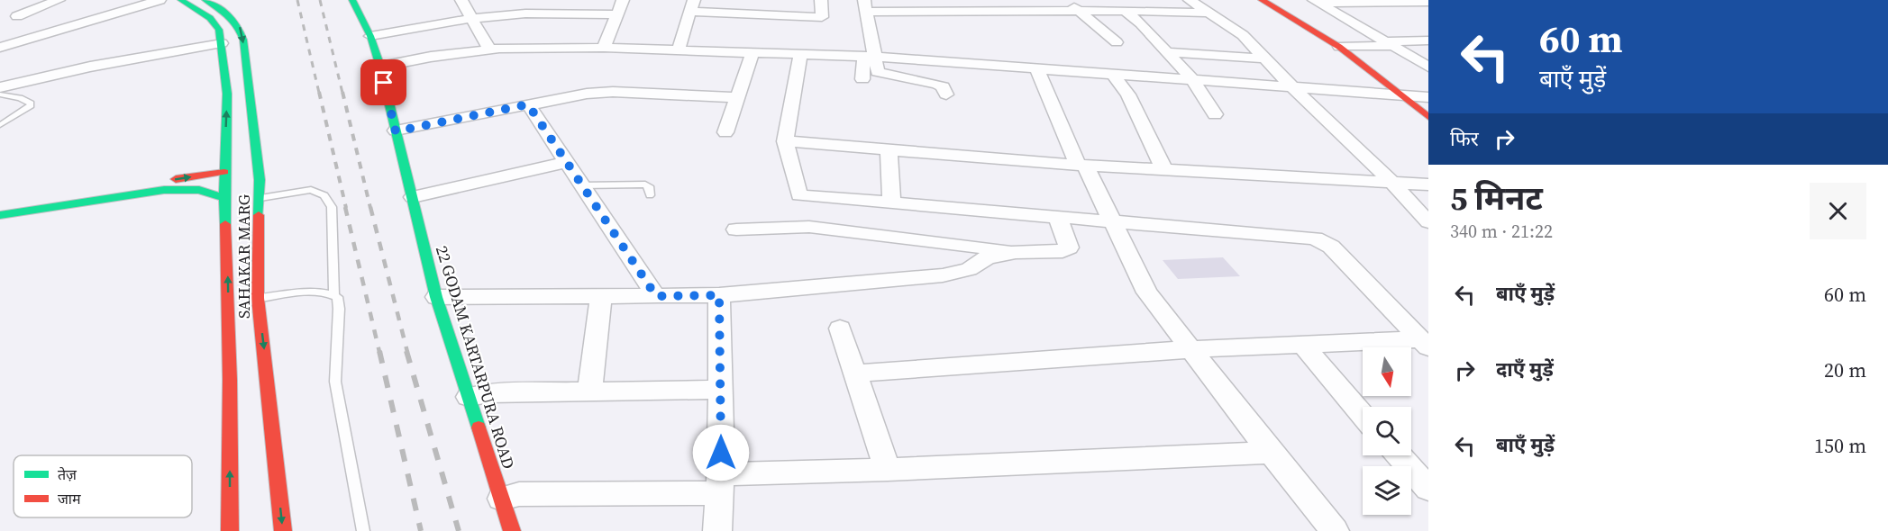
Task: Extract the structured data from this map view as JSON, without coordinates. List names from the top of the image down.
{
  "streets": {
    "street": ["SAHAKAR MARG", "22 GODAM KARTARPURA ROAD"]
  },
  "legend": ["तेज़", "जाम"],
  "north": "bottom",
  "page": {
    "turn": ["60 m", "बाएँ मुड़ें"],
    "then": "फिर",
    "heading": ["5 मिनट", "340 m · 21:22"],
    "list": [
      {
        "name": "बाएँ मुड़ें",
        "value": "60 m"
      },
      {
        "name": "दाएँ मुड़ें",
        "value": "20 m"
      },
      {
        "name": "बाएँ मुड़ें",
        "value": "150 m"
      }
    ]
  }
}
